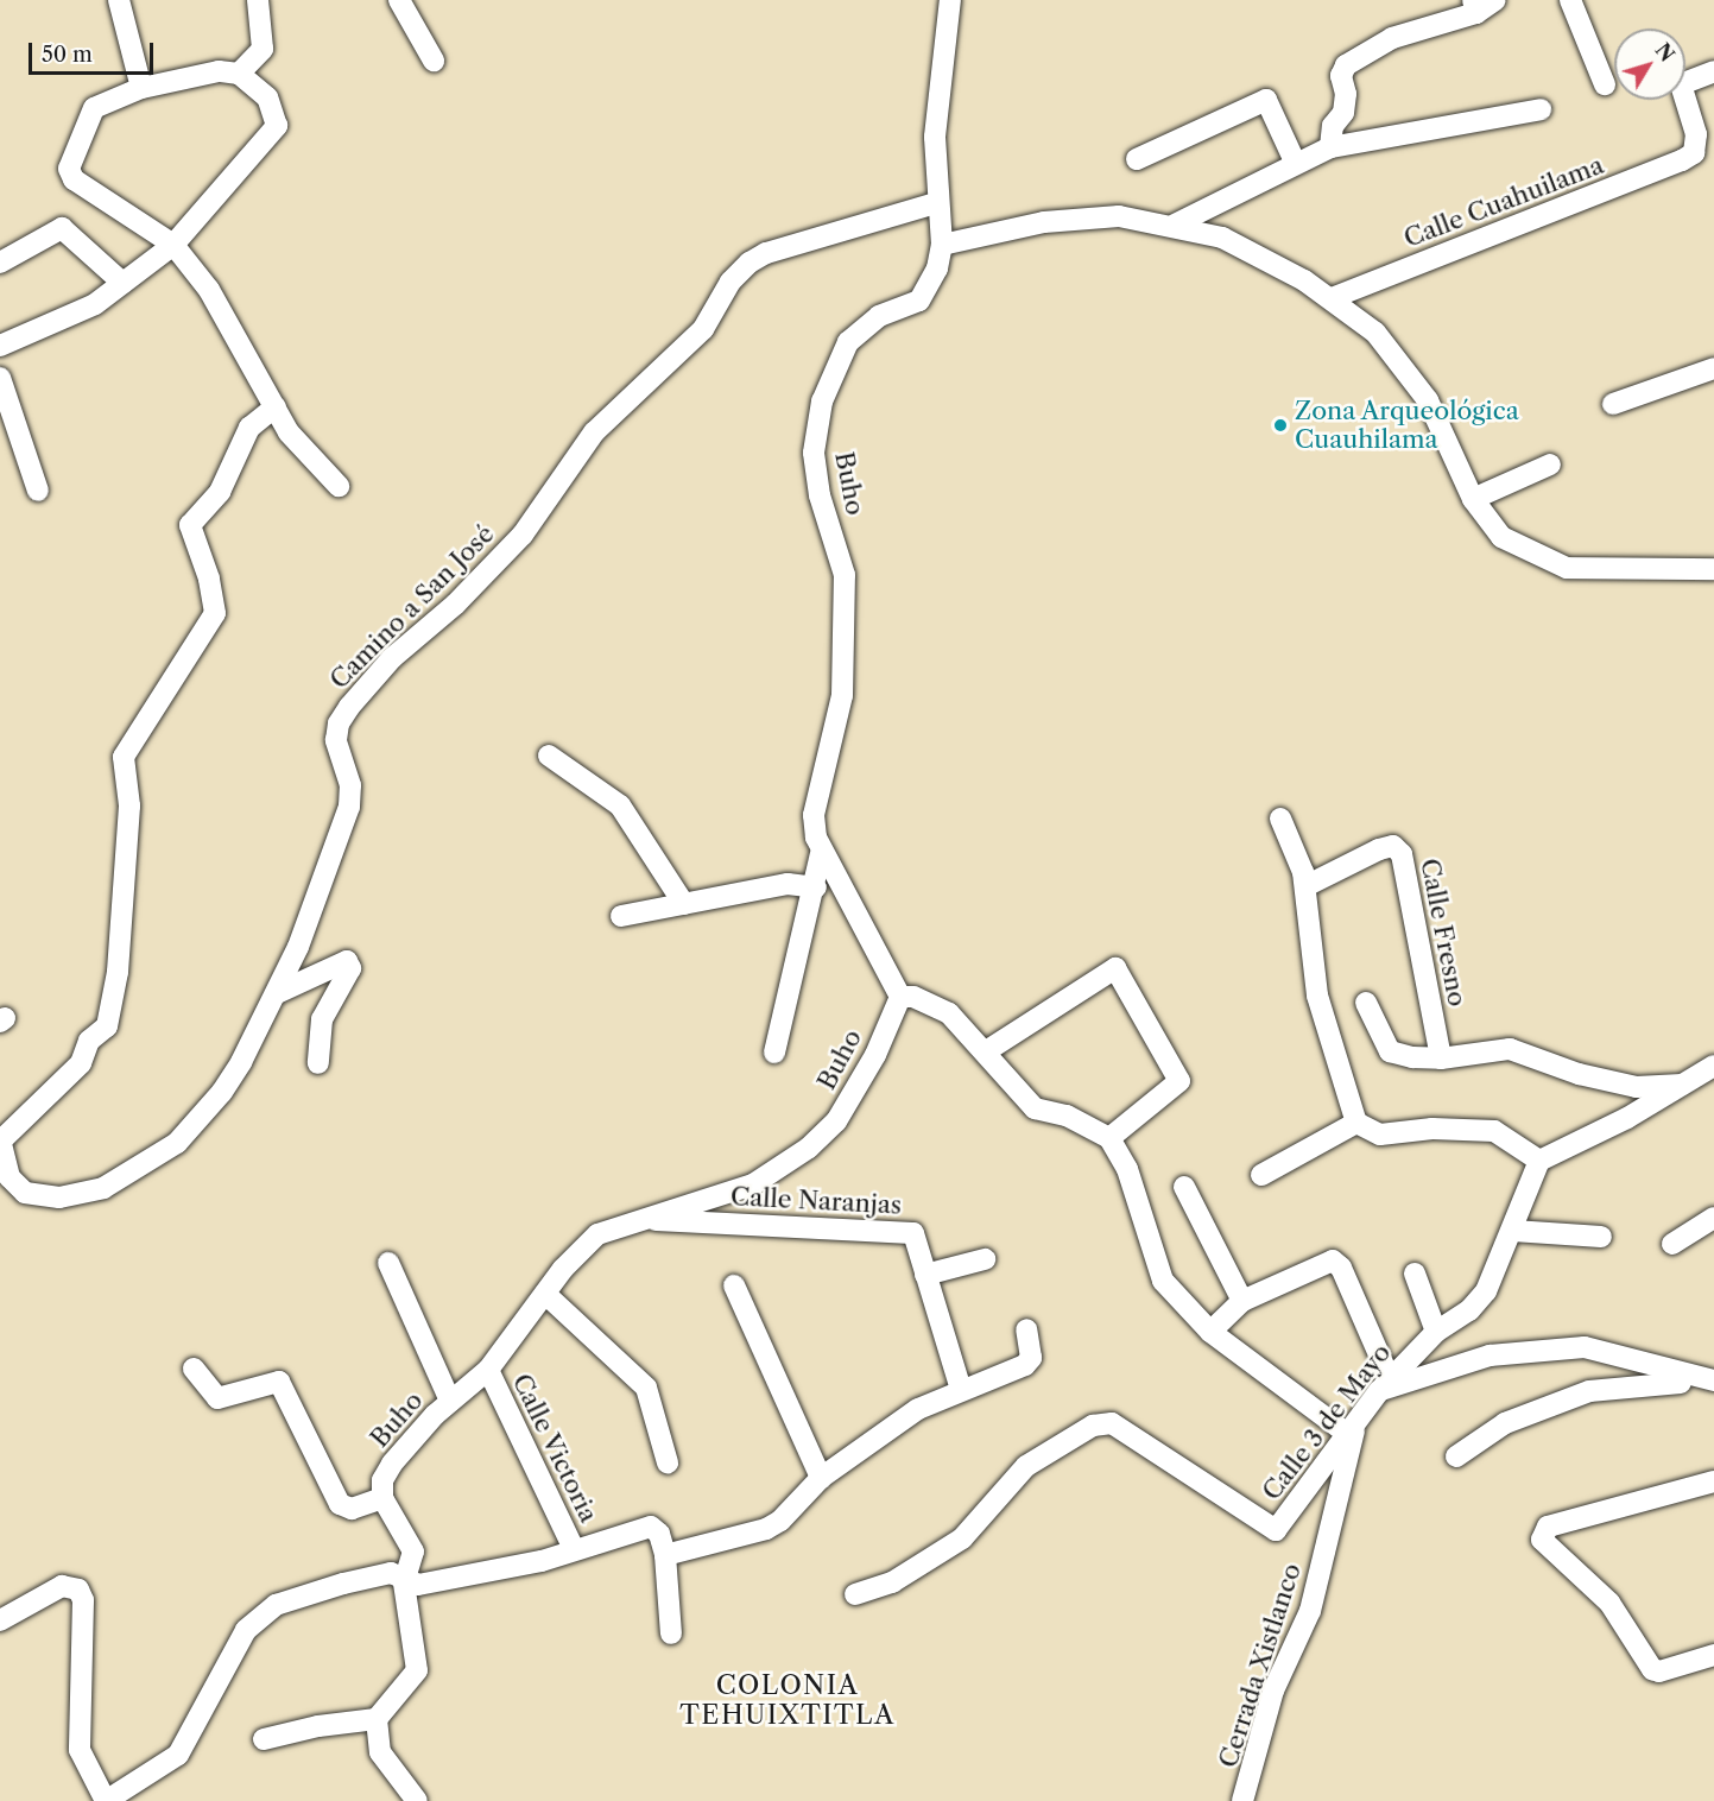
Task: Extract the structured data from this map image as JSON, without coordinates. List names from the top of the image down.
{
  "streets": {
    "street": [
      "Calle Cuahuilama",
      "Buho",
      "Camino a San José",
      "Calle Fresno",
      "Calle Naranjas",
      "Calle 3 de Mayo",
      "Calle Victoria",
      "Cerrada Xistlanco"
    ]
  },
  "crossings": [
    ["Buho", "Calle Naranjas"],
    ["Buho", "Calle Victoria"],
    ["Calle 3 de Mayo", "Cerrada Xistlanco"]
  ],
  "districts": ["COLONIA TEHUIXTITLA"],
  "places": ["Zona Arqueológica Cuauhilama"],
  "scale_bar": "50 m",
  "north": "top right"
}
